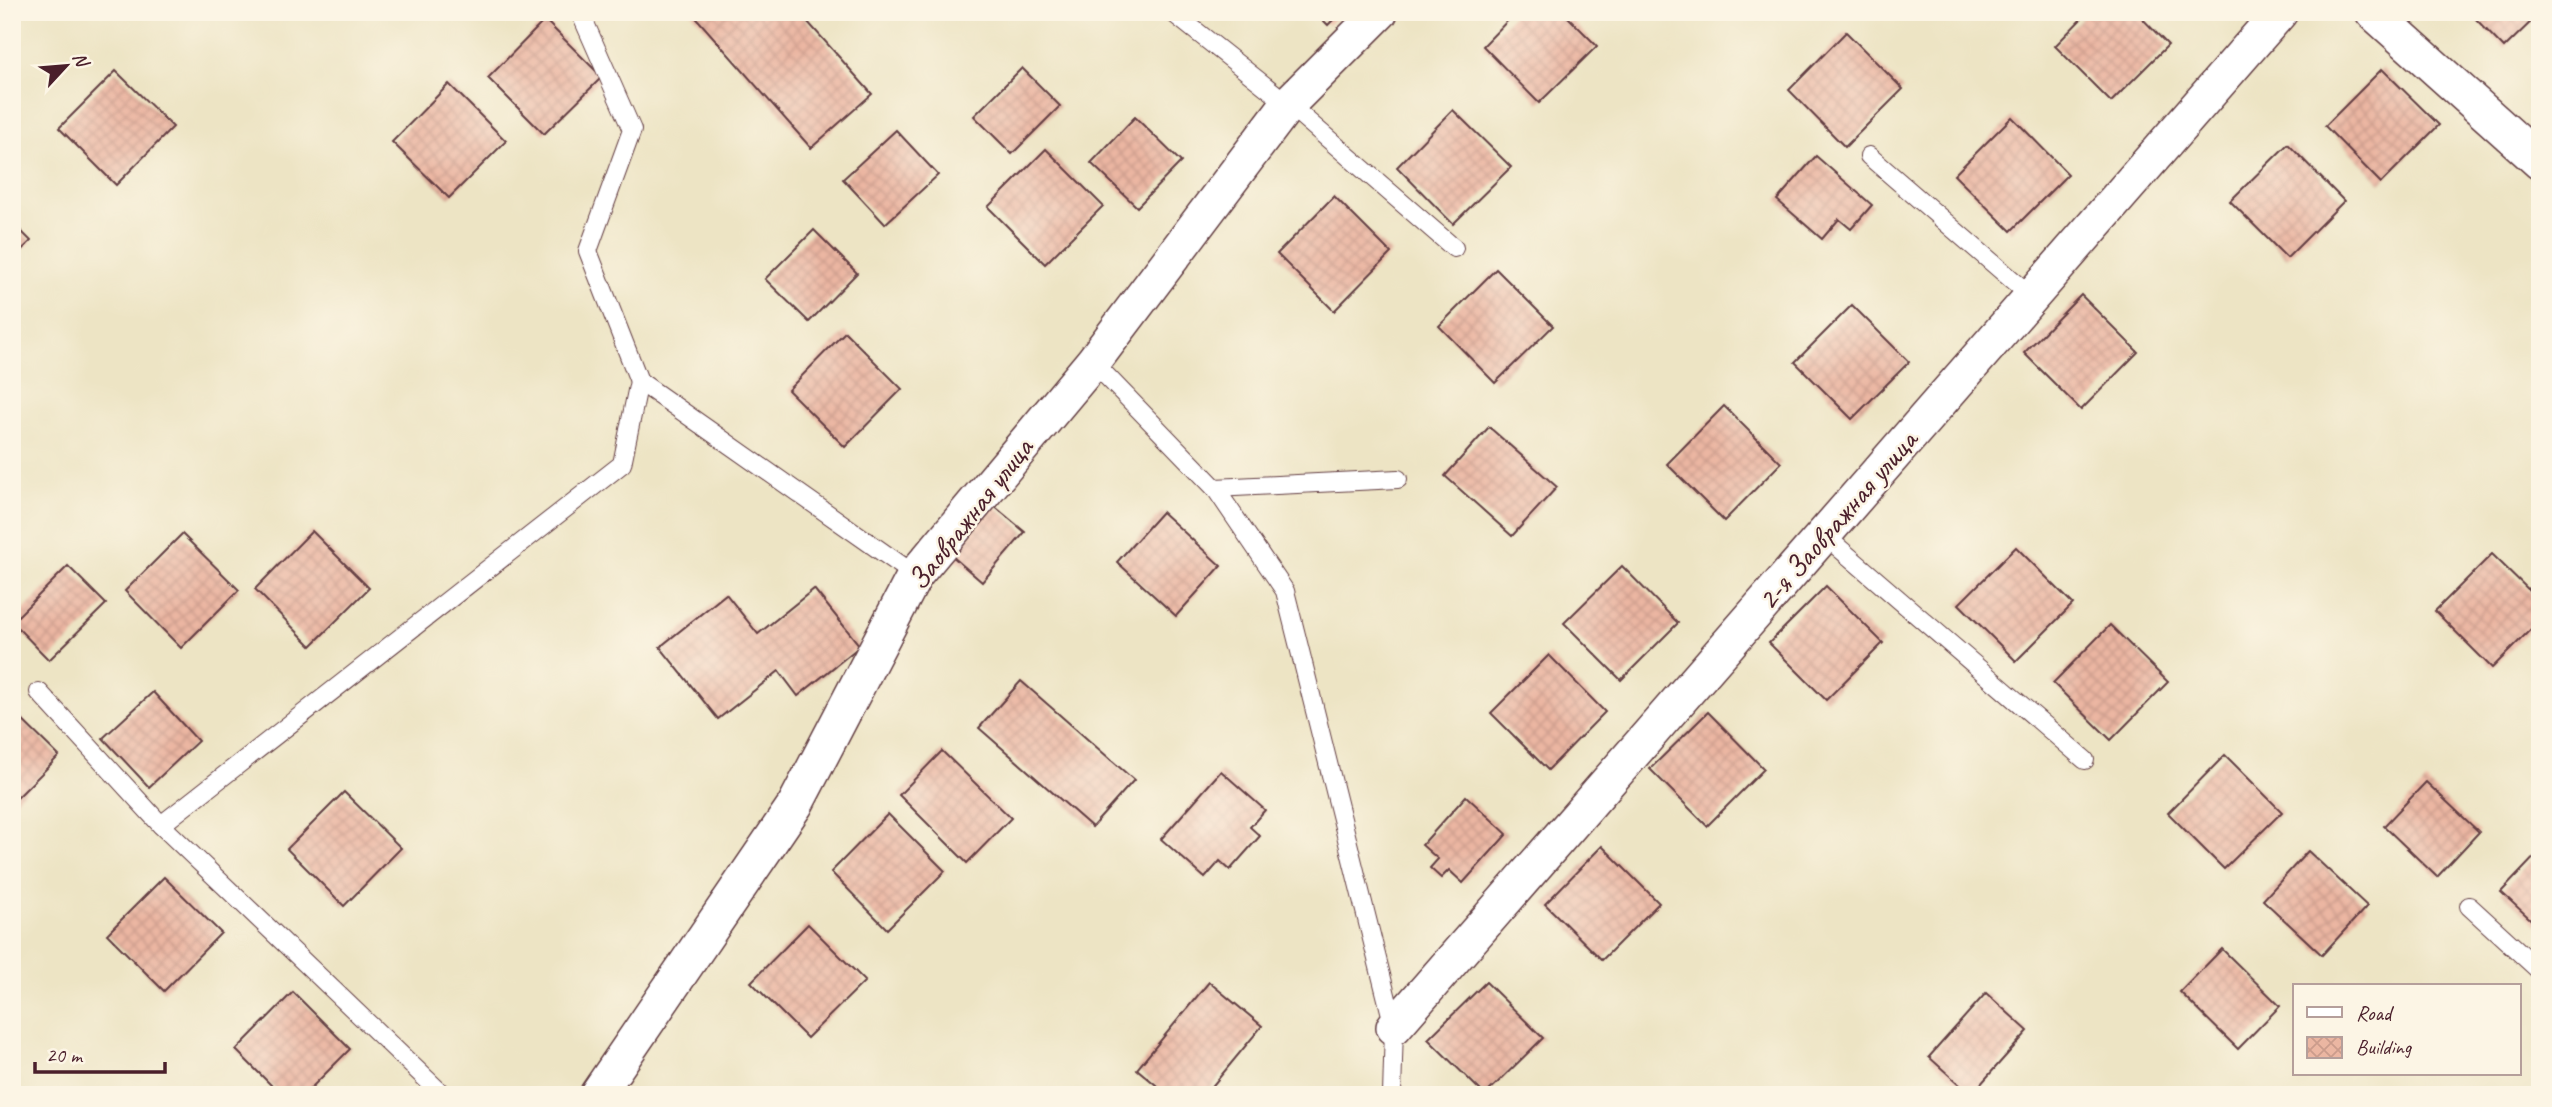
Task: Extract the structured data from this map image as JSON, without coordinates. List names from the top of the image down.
{
  "streets": {
    "street": ["Заовражная улица", "2-я Заовражная улица"]
  },
  "legend": ["Road", "Building"],
  "scale_bar": "20 m",
  "north": "top right"
}
